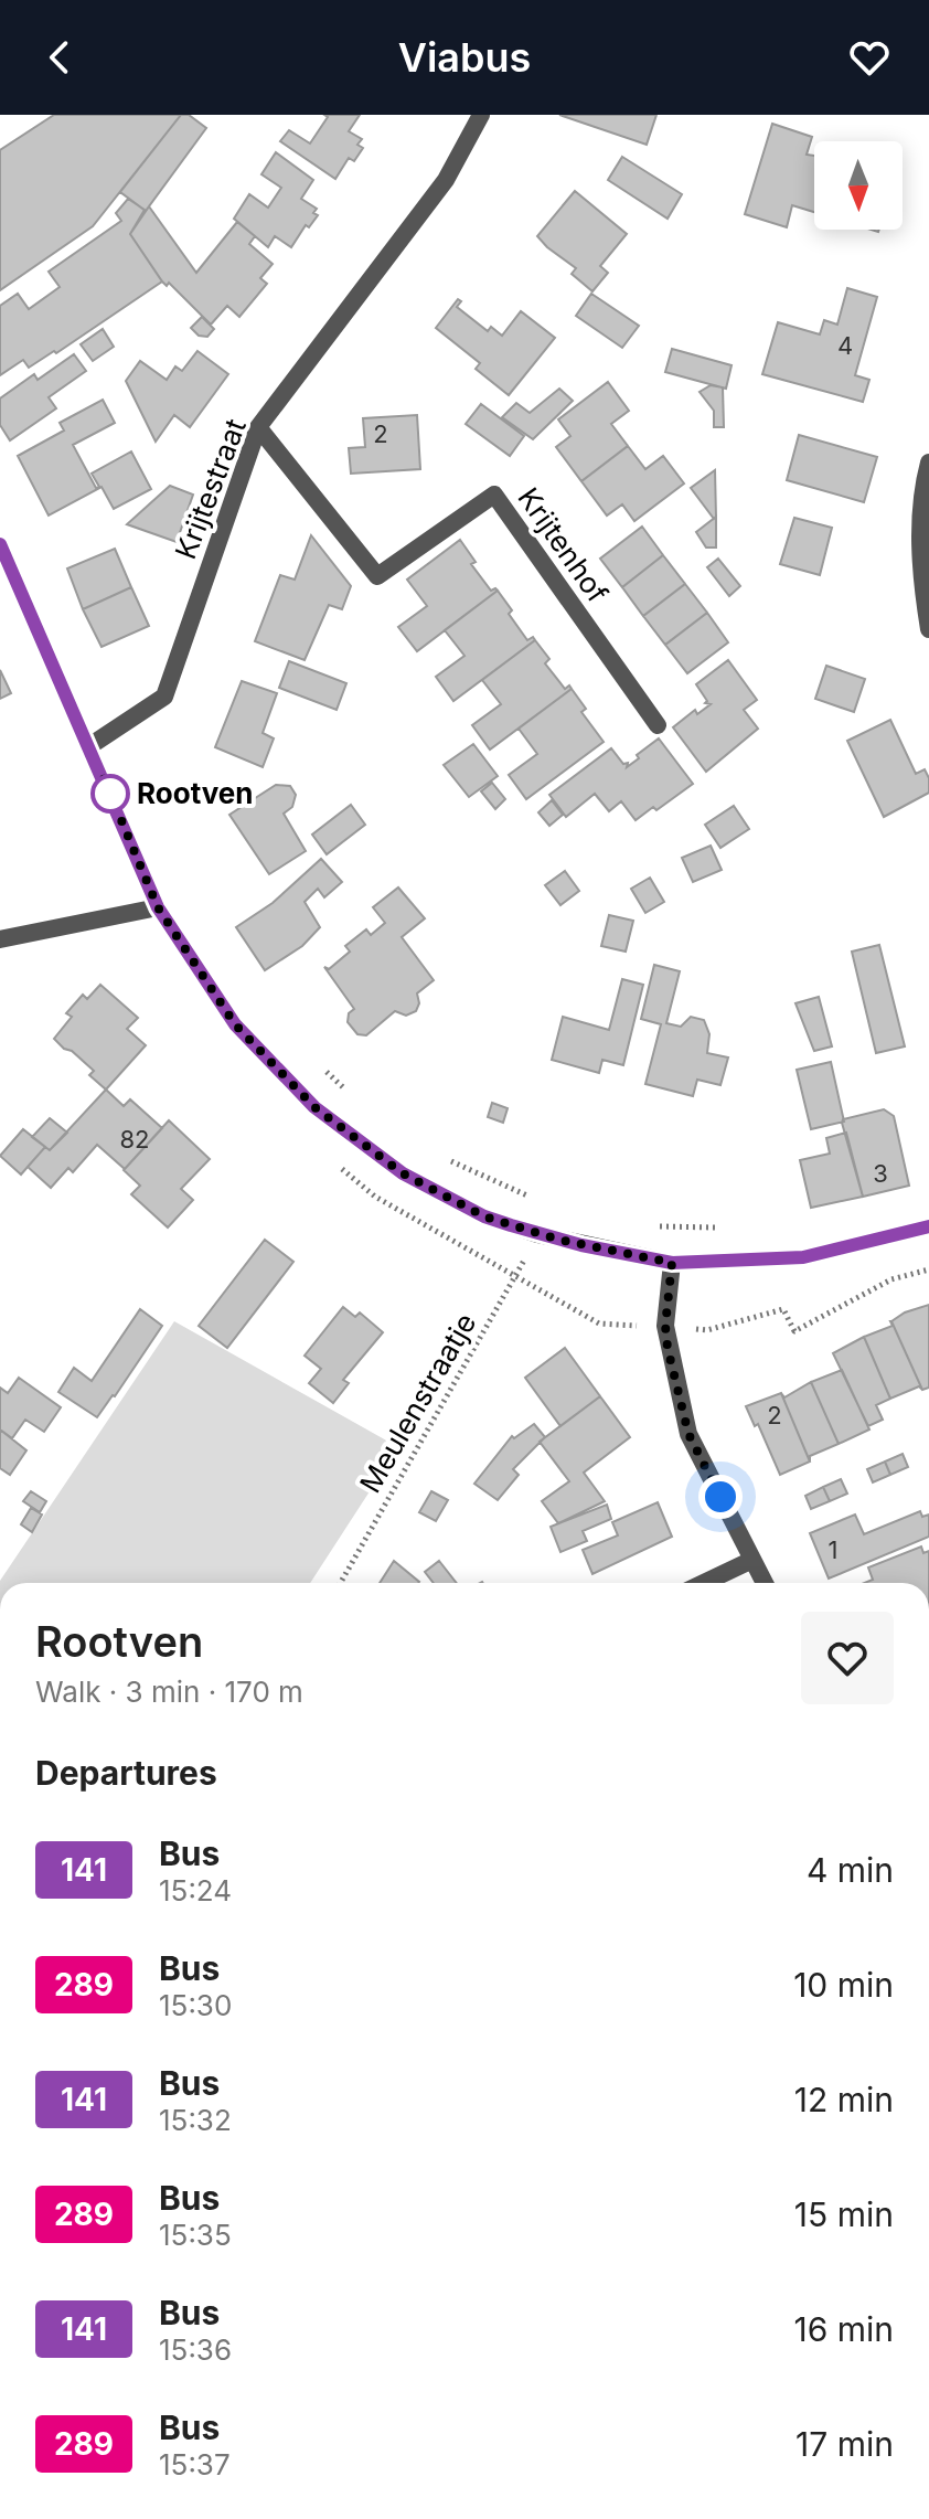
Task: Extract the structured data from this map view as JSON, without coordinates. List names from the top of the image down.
{
  "streets": {
    "street": ["Krijtestraat", "Krijtenhof"],
    "path": ["Meulenstraatje"]
  },
  "crossings": [
    ["Krijtestraat", "Krijtenhof"]
  ],
  "places": ["Rootven"],
  "lines": ["bus line 141"],
  "house_numbers": [
    "4",
    "2",
    "82",
    "3",
    "2",
    "1"
  ],
  "north": "bottom",
  "page": {
    "header": "Viabus",
    "heading": [
      ["Rootven", "Walk · 3 min · 170 m"],
      "Departures"
    ],
    "list": [
      {
        "mark": "141",
        "name": "Bus",
        "note": "15:24",
        "value": "4 min"
      },
      {
        "mark": "289",
        "name": "Bus",
        "note": "15:30",
        "value": "10 min"
      },
      {
        "mark": "141",
        "name": "Bus",
        "note": "15:32",
        "value": "12 min"
      },
      {
        "mark": "289",
        "name": "Bus",
        "note": "15:35",
        "value": "15 min"
      },
      {
        "mark": "141",
        "name": "Bus",
        "note": "15:36",
        "value": "16 min"
      },
      {
        "mark": "289",
        "name": "Bus",
        "note": "15:37",
        "value": "17 min"
      }
    ]
  }
}
